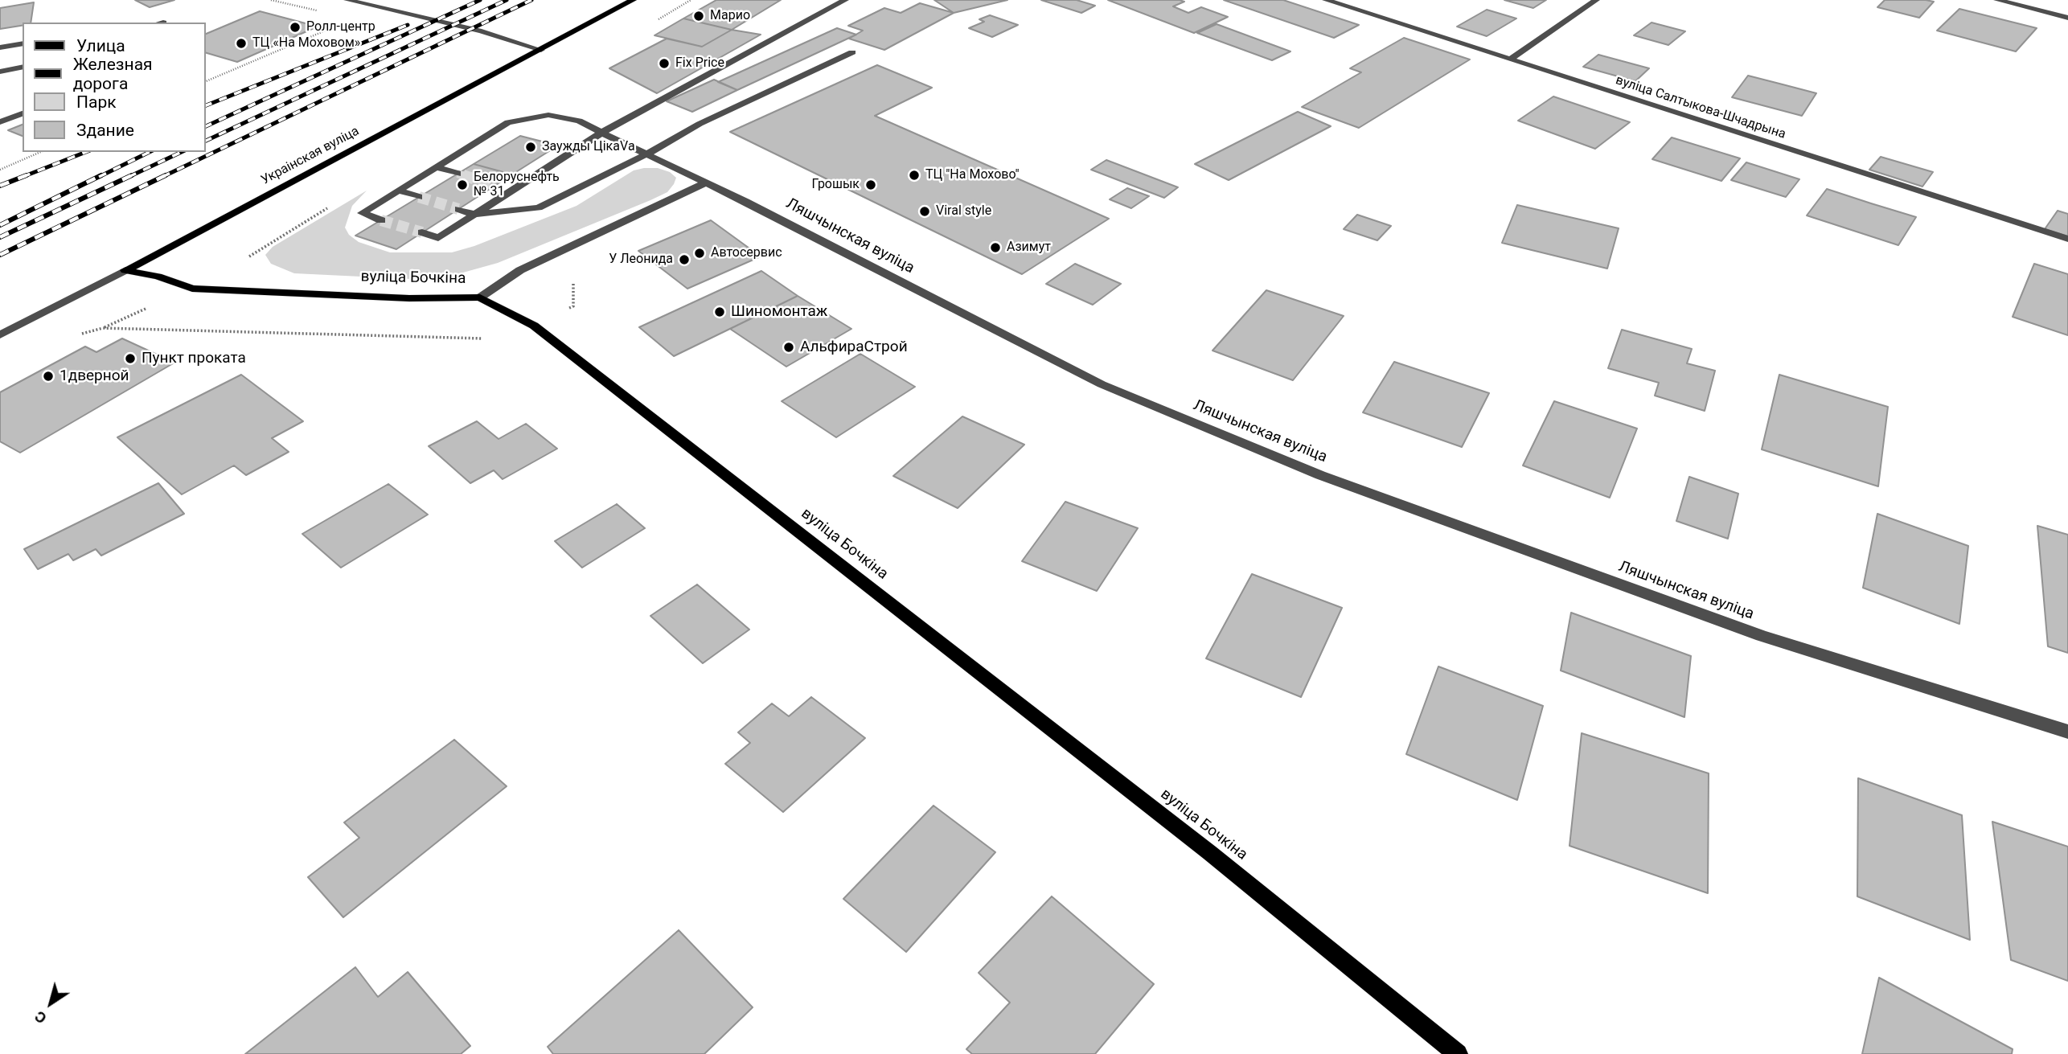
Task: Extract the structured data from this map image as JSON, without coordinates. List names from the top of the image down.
{
  "streets": {
    "main road": ["Украінская вуліца", "вуліца Бочкіна"],
    "street": ["вуліца Салтыкова-Шчадрына", "Ляшчынская вуліца"]
  },
  "crossings": [
    ["Украінская вуліца", "вуліца Бочкіна"]
  ],
  "places": [
    "Марио",
    "Ролл-центр",
    "ТЦ «На Моховом»",
    "Fix Price",
    "Заужды ЦікаVа",
    "ТЦ \"На Мохово\"",
    "Белоруснефть № 31",
    "Грошык",
    "Viral style",
    "Азимут",
    "Автосервис",
    "У Леонида",
    "Шиномонтаж",
    "АльфираСтрой",
    "Пункт проката",
    "1дверной"
  ],
  "legend": [
    "Улица",
    "Железная дорога",
    "Парк",
    "Здание"
  ],
  "north": "bottom left"
}
